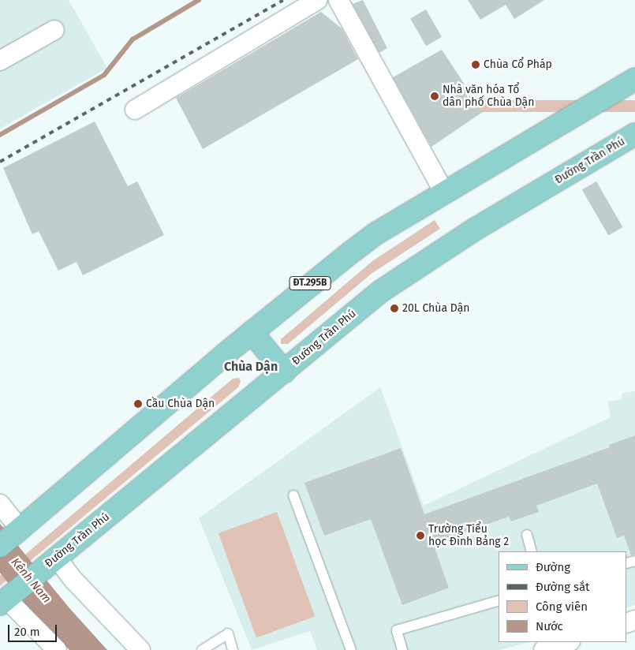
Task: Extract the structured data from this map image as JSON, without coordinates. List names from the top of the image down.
{
  "streets": {
    "main road": ["Đường Trần Phú", "ĐT.295B"]
  },
  "districts": ["Chùa Dận"],
  "water": ["Kênh Nam"],
  "places": [
    "Chùa Cổ Pháp",
    "Nhà văn hóa Tổ dân phố Chùa Dận",
    "20L Chùa Dận",
    "Cầu Chùa Dận",
    "Trường Tiểu học Đình Bảng 2"
  ],
  "legend": [
    "Đường",
    "Đường sắt",
    "Công viên",
    "Nước"
  ],
  "scale_bar": "20 m"
}
